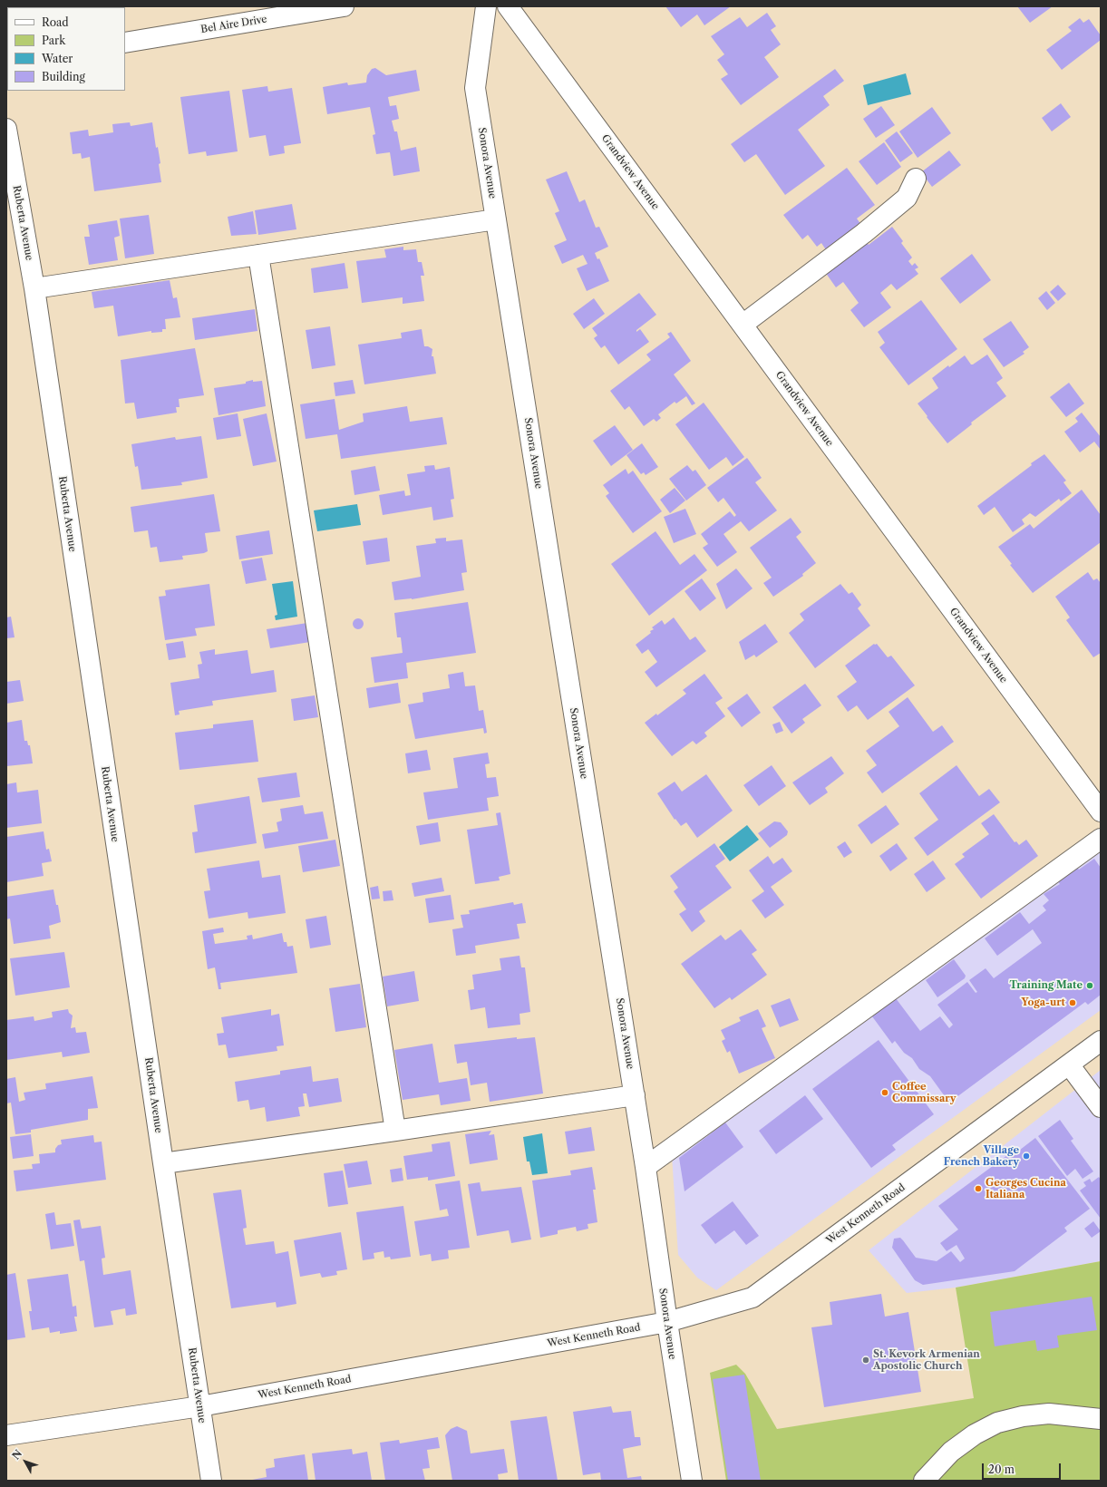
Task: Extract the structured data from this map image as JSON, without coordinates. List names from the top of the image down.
{
  "streets": {
    "street": [
      "Bel Aire Drive",
      "Sonora Avenue",
      "Grandview Avenue",
      "Ruberta Avenue",
      "West Kenneth Road"
    ]
  },
  "crossings": [
    ["Sonora Avenue", "West Kenneth Road"],
    ["Ruberta Avenue", "West Kenneth Road"]
  ],
  "places": [
    "Training Mate",
    "Yoga-urt",
    "Coffee Commissary",
    "Village French Bakery",
    "Georges Cucina Italiana",
    "St. Kevork Armenian Apostolic Church"
  ],
  "legend": [
    "Road",
    "Park",
    "Water",
    "Building"
  ],
  "scale_bar": "20 m",
  "north": "top left"
}
